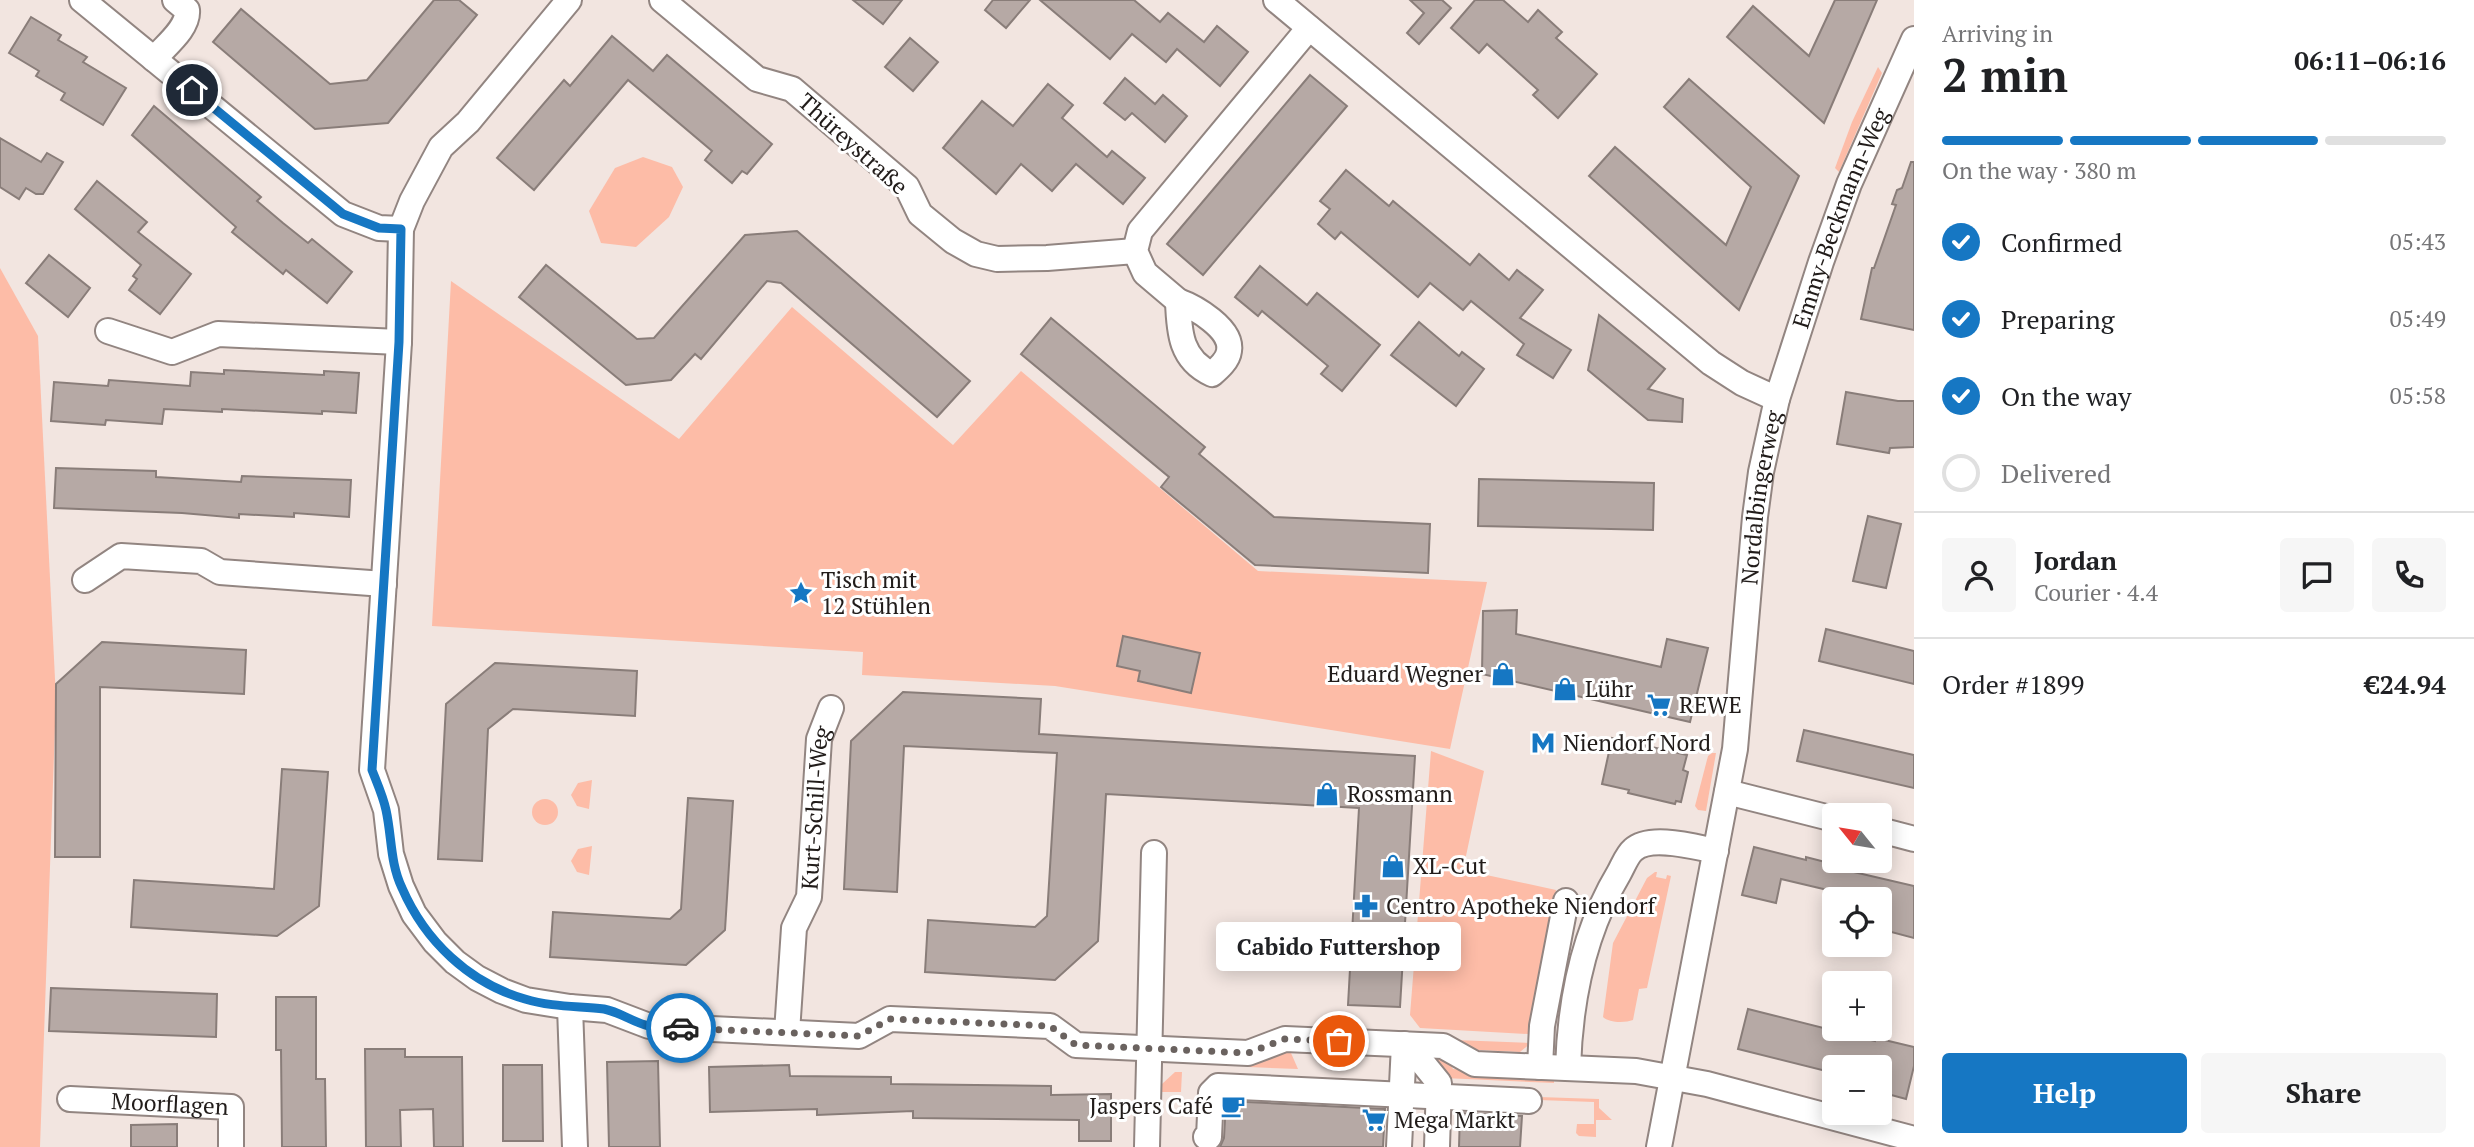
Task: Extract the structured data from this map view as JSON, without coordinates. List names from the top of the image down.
{
  "streets": {
    "street": [
      "Thüreystraße",
      "Emmy-Beckmann-Weg",
      "Nordalbingerweg",
      "Kurt-Schill-Weg",
      "Moorflagen"
    ]
  },
  "crossings": [
    ["Emmy-Beckmann-Weg", "Nordalbingerweg"]
  ],
  "places": {
    "place": ["Tisch mit 12 Stühlen"],
    "shop": [
      "Eduard Wegner",
      "Lühr",
      "Rossmann",
      "XL-Cut"
    ],
    "supermarket": ["REWE", "Mega Markt"],
    "metro station": ["Niendorf Nord"],
    "pharmacy": ["Centro Apotheke Niendorf"],
    "other": ["Cabido Futtershop"],
    "cafe": ["Jaspers Café"]
  },
  "north": "top left",
  "page": {
    "heading": ["2 min", "Arriving in", "06:11–06:16"],
    "panel": [
      "Jordan",
      "Courier · 4.4",
      "Order #1899",
      "€24.94"
    ],
    "bar": "On the way · 380 m",
    "list": [
      ["Confirmed", "05:43"],
      ["Preparing", "05:49"],
      ["On the way", "05:58"],
      "Delivered"
    ],
    "map_buttons": ["+", "−"],
    "bubble": "Cabido Futtershop",
    "buttons": ["Help", "Share"]
  }
}
